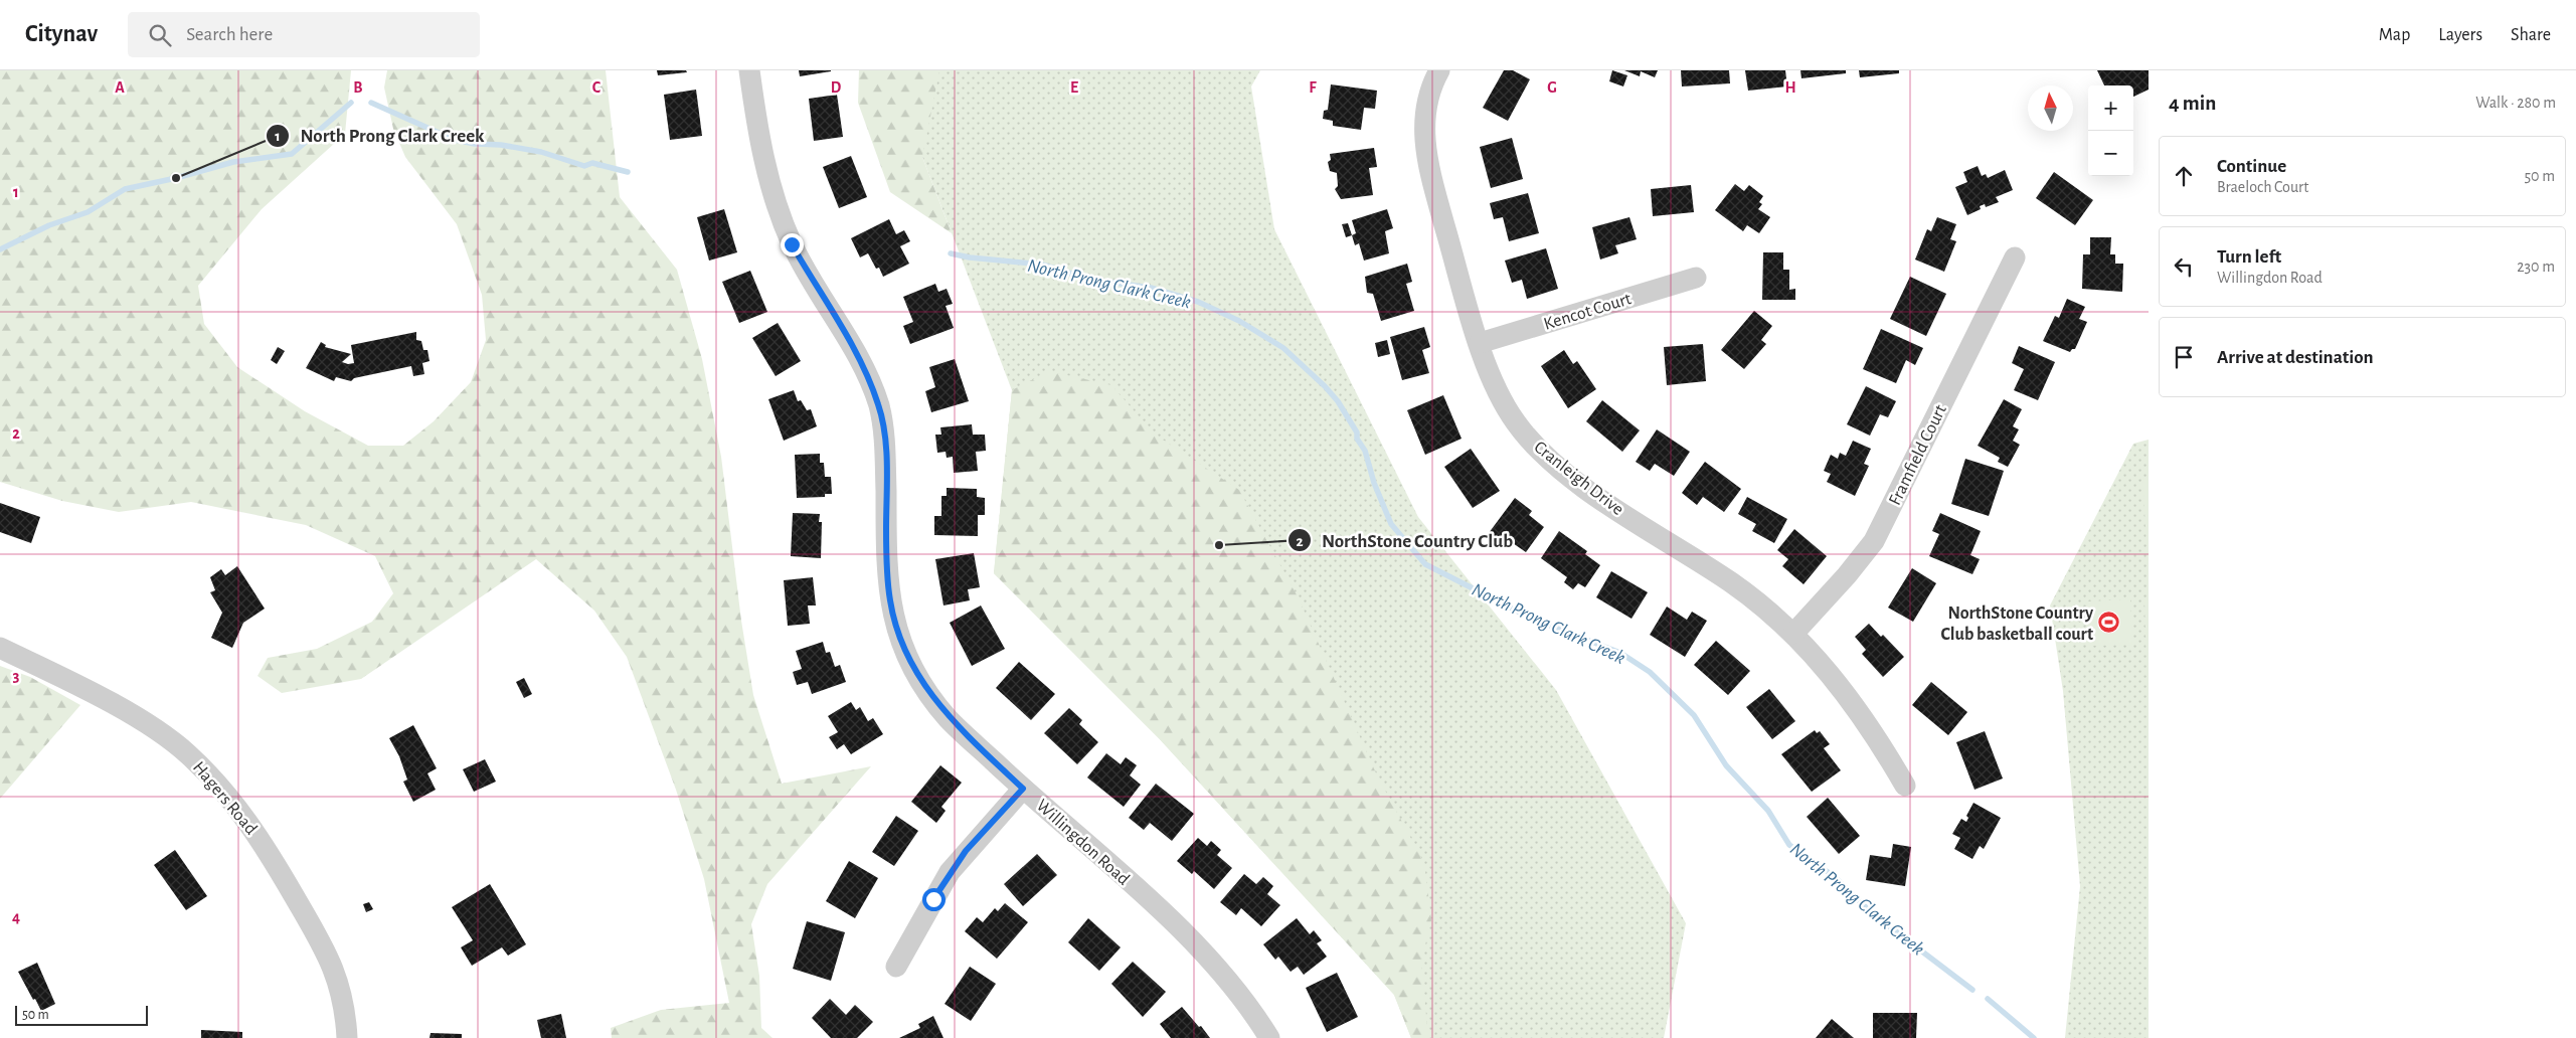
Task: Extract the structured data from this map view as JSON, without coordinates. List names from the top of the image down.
{
  "streets": {
    "street": [
      "Kencot Court",
      "Framfield Court",
      "Cranleigh Drive",
      "Hagers Road",
      "Willingdon Road"
    ]
  },
  "crossings": [
    ["Kencot Court", "Cranleigh Drive"],
    ["Framfield Court", "Cranleigh Drive"]
  ],
  "water": ["North Prong Clark Creek"],
  "places": {
    "other": ["North Prong Clark Creek", "NorthStone Country Club"],
    "sports": ["NorthStone Country Club basketball court"]
  },
  "scale_bar": "50 m",
  "north": "top",
  "page": {
    "header": "Citynav",
    "search": "Search here",
    "nav": ["Map", "Layers", "Share"],
    "heading": ["4 min", "Walk · 280 m"],
    "map_buttons": ["+", "−"],
    "list": [
      ["Continue", "Braeloch Court", "50 m"],
      ["Turn left", "Willingdon Road", "230 m"],
      "Arrive at destination"
    ],
    "scale": "50 m"
  },
  "grid": {
    "columns": [
      "A",
      "B",
      "C",
      "D",
      "E",
      "F",
      "G",
      "H"
    ],
    "rows": [
      "1",
      "2",
      "3",
      "4"
    ]
  }
}
